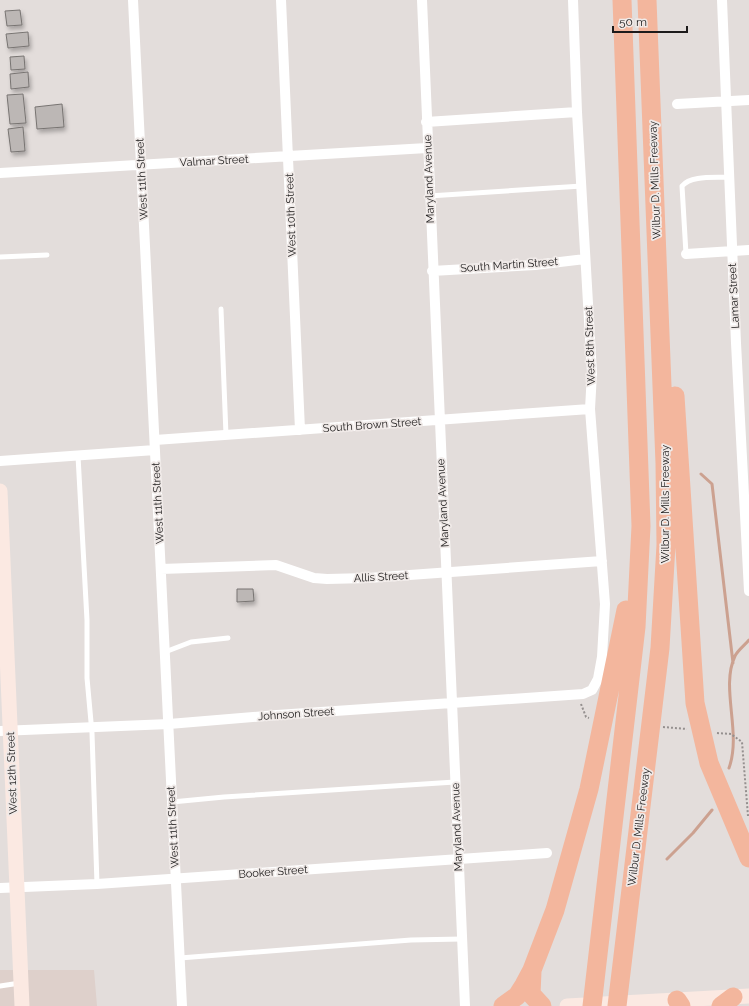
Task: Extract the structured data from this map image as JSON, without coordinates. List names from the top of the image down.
{
  "streets": {
    "highway": ["Wilbur D. Mills Freeway"],
    "main road": ["West 12th Street"],
    "street": [
      "Valmar Street",
      "West 11th Street",
      "Maryland Avenue",
      "West 10th Street",
      "South Martin Street",
      "Lamar Street",
      "West 8th Street",
      "South Brown Street",
      "Allis Street",
      "Johnson Street",
      "Booker Street"
    ]
  },
  "crossings": [
    ["Valmar Street", "West 11th Street"],
    ["Valmar Street", "Maryland Avenue"],
    ["Valmar Street", "West 10th Street"],
    ["West 11th Street", "South Brown Street"],
    ["West 11th Street", "Allis Street"],
    ["West 11th Street", "Johnson Street"],
    ["West 11th Street", "Booker Street"],
    ["Maryland Avenue", "South Martin Street"],
    ["Maryland Avenue", "South Brown Street"],
    ["Maryland Avenue", "Allis Street"],
    ["Maryland Avenue", "Johnson Street"],
    ["Maryland Avenue", "Booker Street"],
    ["West 10th Street", "South Brown Street"],
    ["South Martin Street", "West 8th Street"],
    ["West 8th Street", "South Brown Street"],
    ["West 8th Street", "Allis Street"],
    ["West 8th Street", "Johnson Street"],
    ["Johnson Street", "West 12th Street"],
    ["West 12th Street", "Booker Street"]
  ],
  "scale_bar": "50 m"
}
